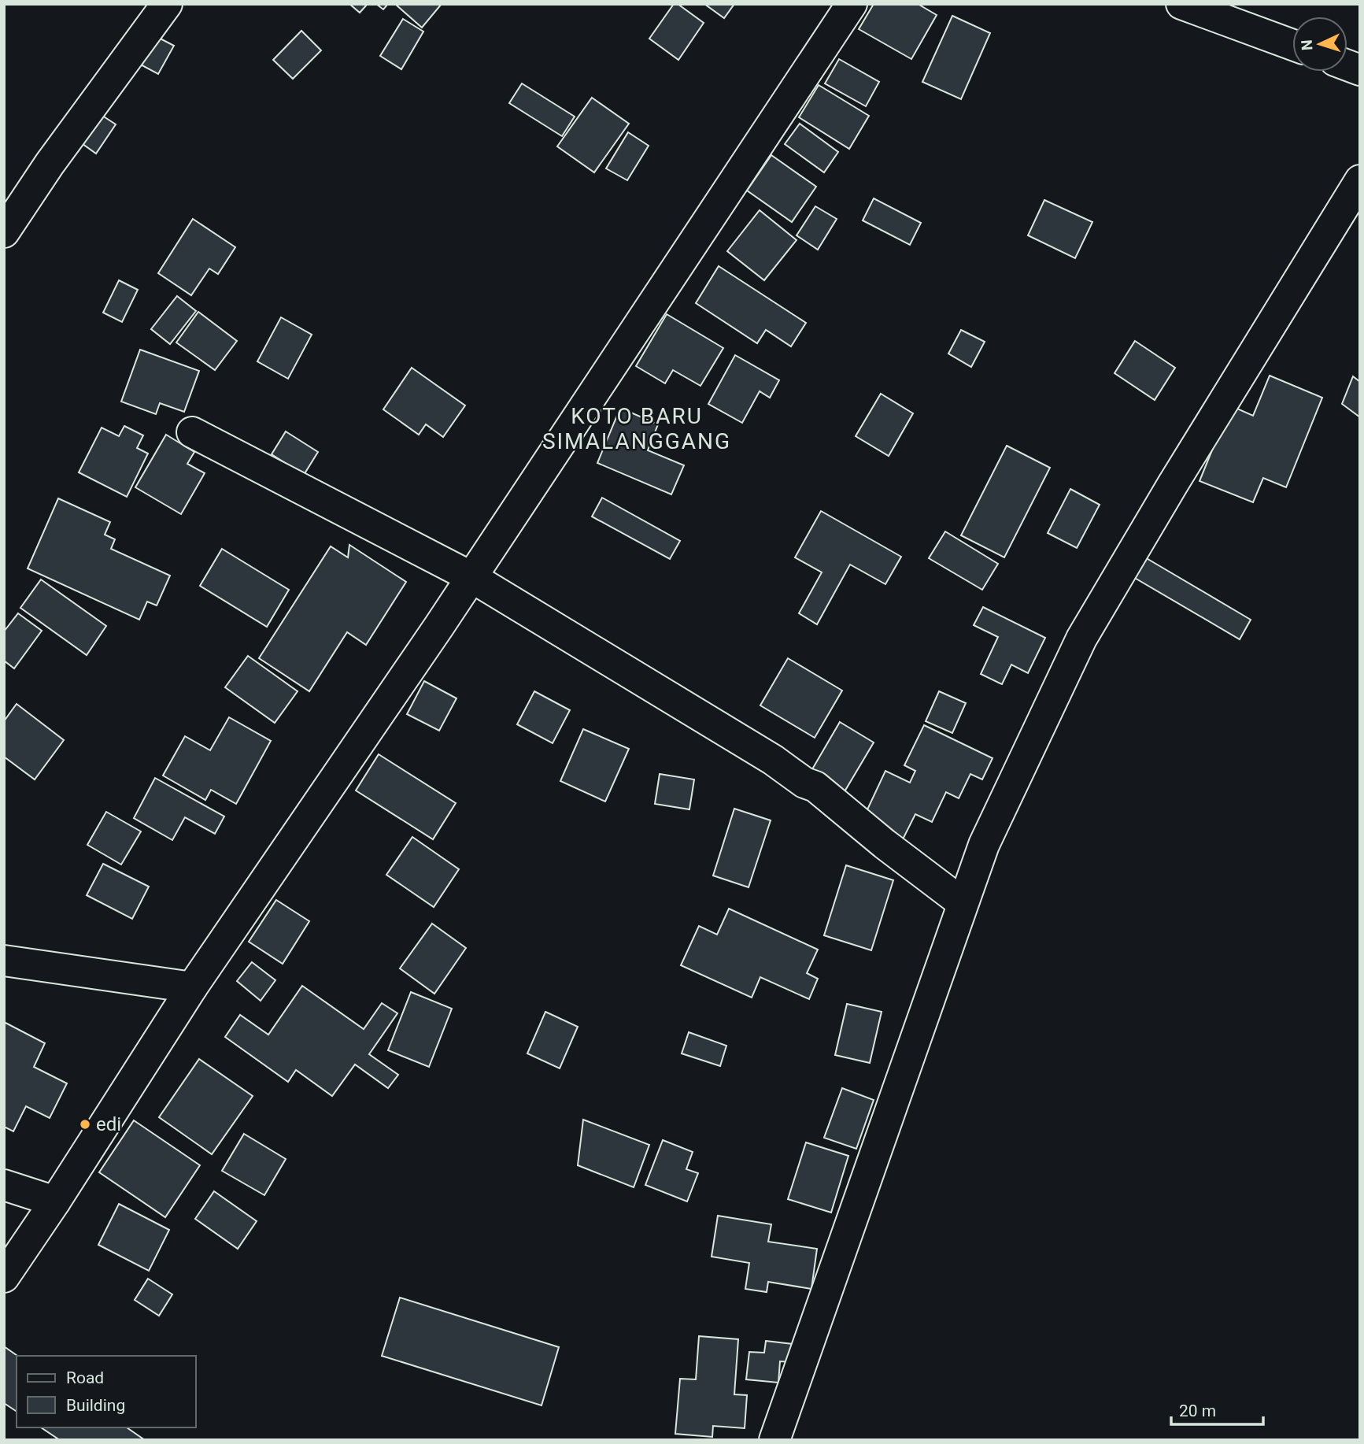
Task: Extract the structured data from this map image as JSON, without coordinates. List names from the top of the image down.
{
  "districts": ["KOTO BARU SIMALANGGANG"],
  "places": ["edi"],
  "legend": ["Road", "Building"],
  "scale_bar": "20 m",
  "north": "left"
}
